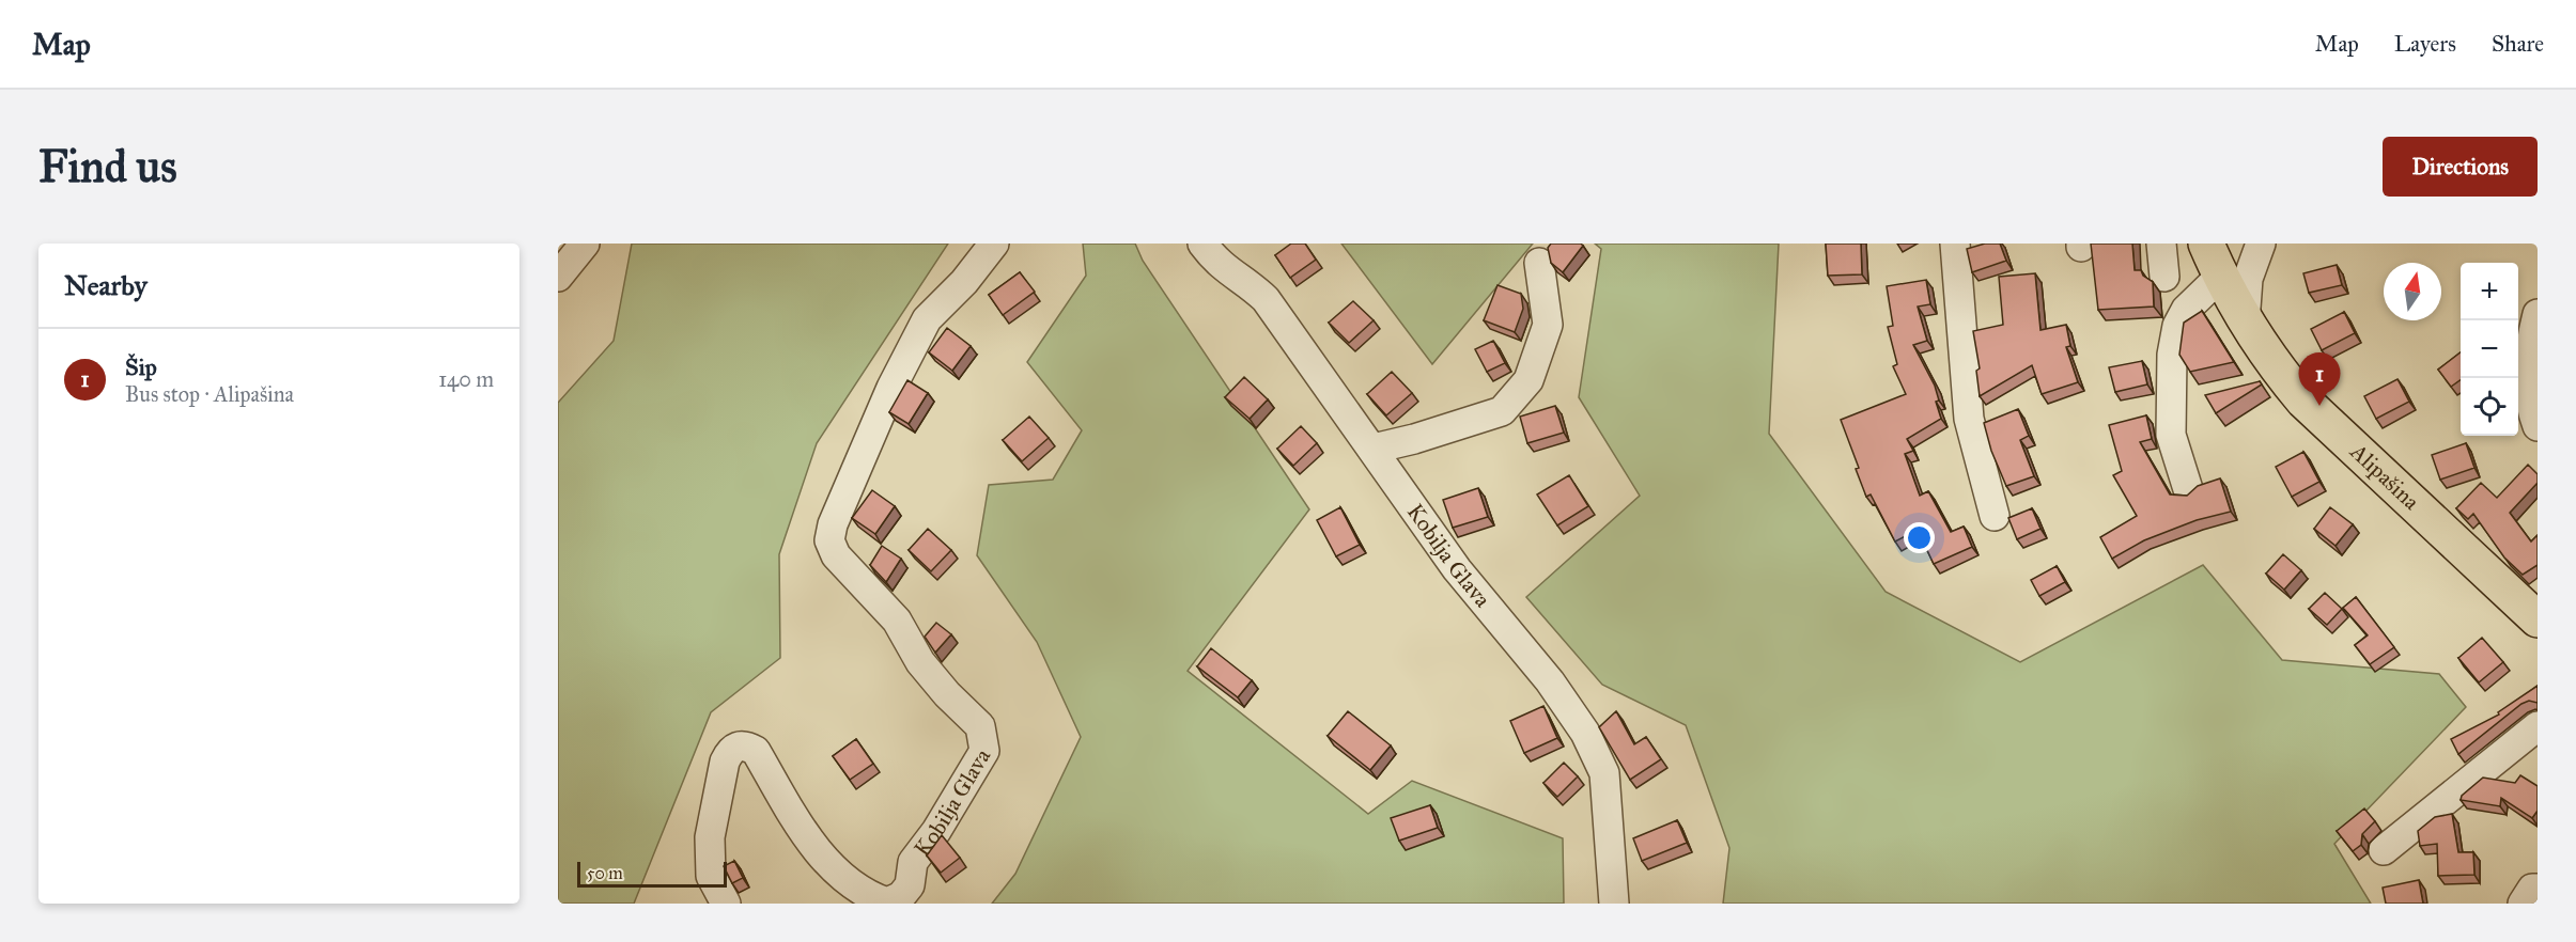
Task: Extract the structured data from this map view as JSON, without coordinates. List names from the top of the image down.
{
  "streets": {
    "main road": ["Alipašina"],
    "street": ["Kobilja Glava"]
  },
  "scale_bar": "50 m",
  "north": "top",
  "page": {
    "header": "Map",
    "nav": ["Map", "Layers", "Share"],
    "buttons": "Directions",
    "title": "Find us",
    "heading": "Nearby",
    "map_buttons": ["+", "−"],
    "list": [
      {
        "mark": "1",
        "name": "Šip",
        "note": "Bus stop · Alipašina",
        "value": "140 m"
      }
    ],
    "pins": "1",
    "scale": "50 m"
  }
}
